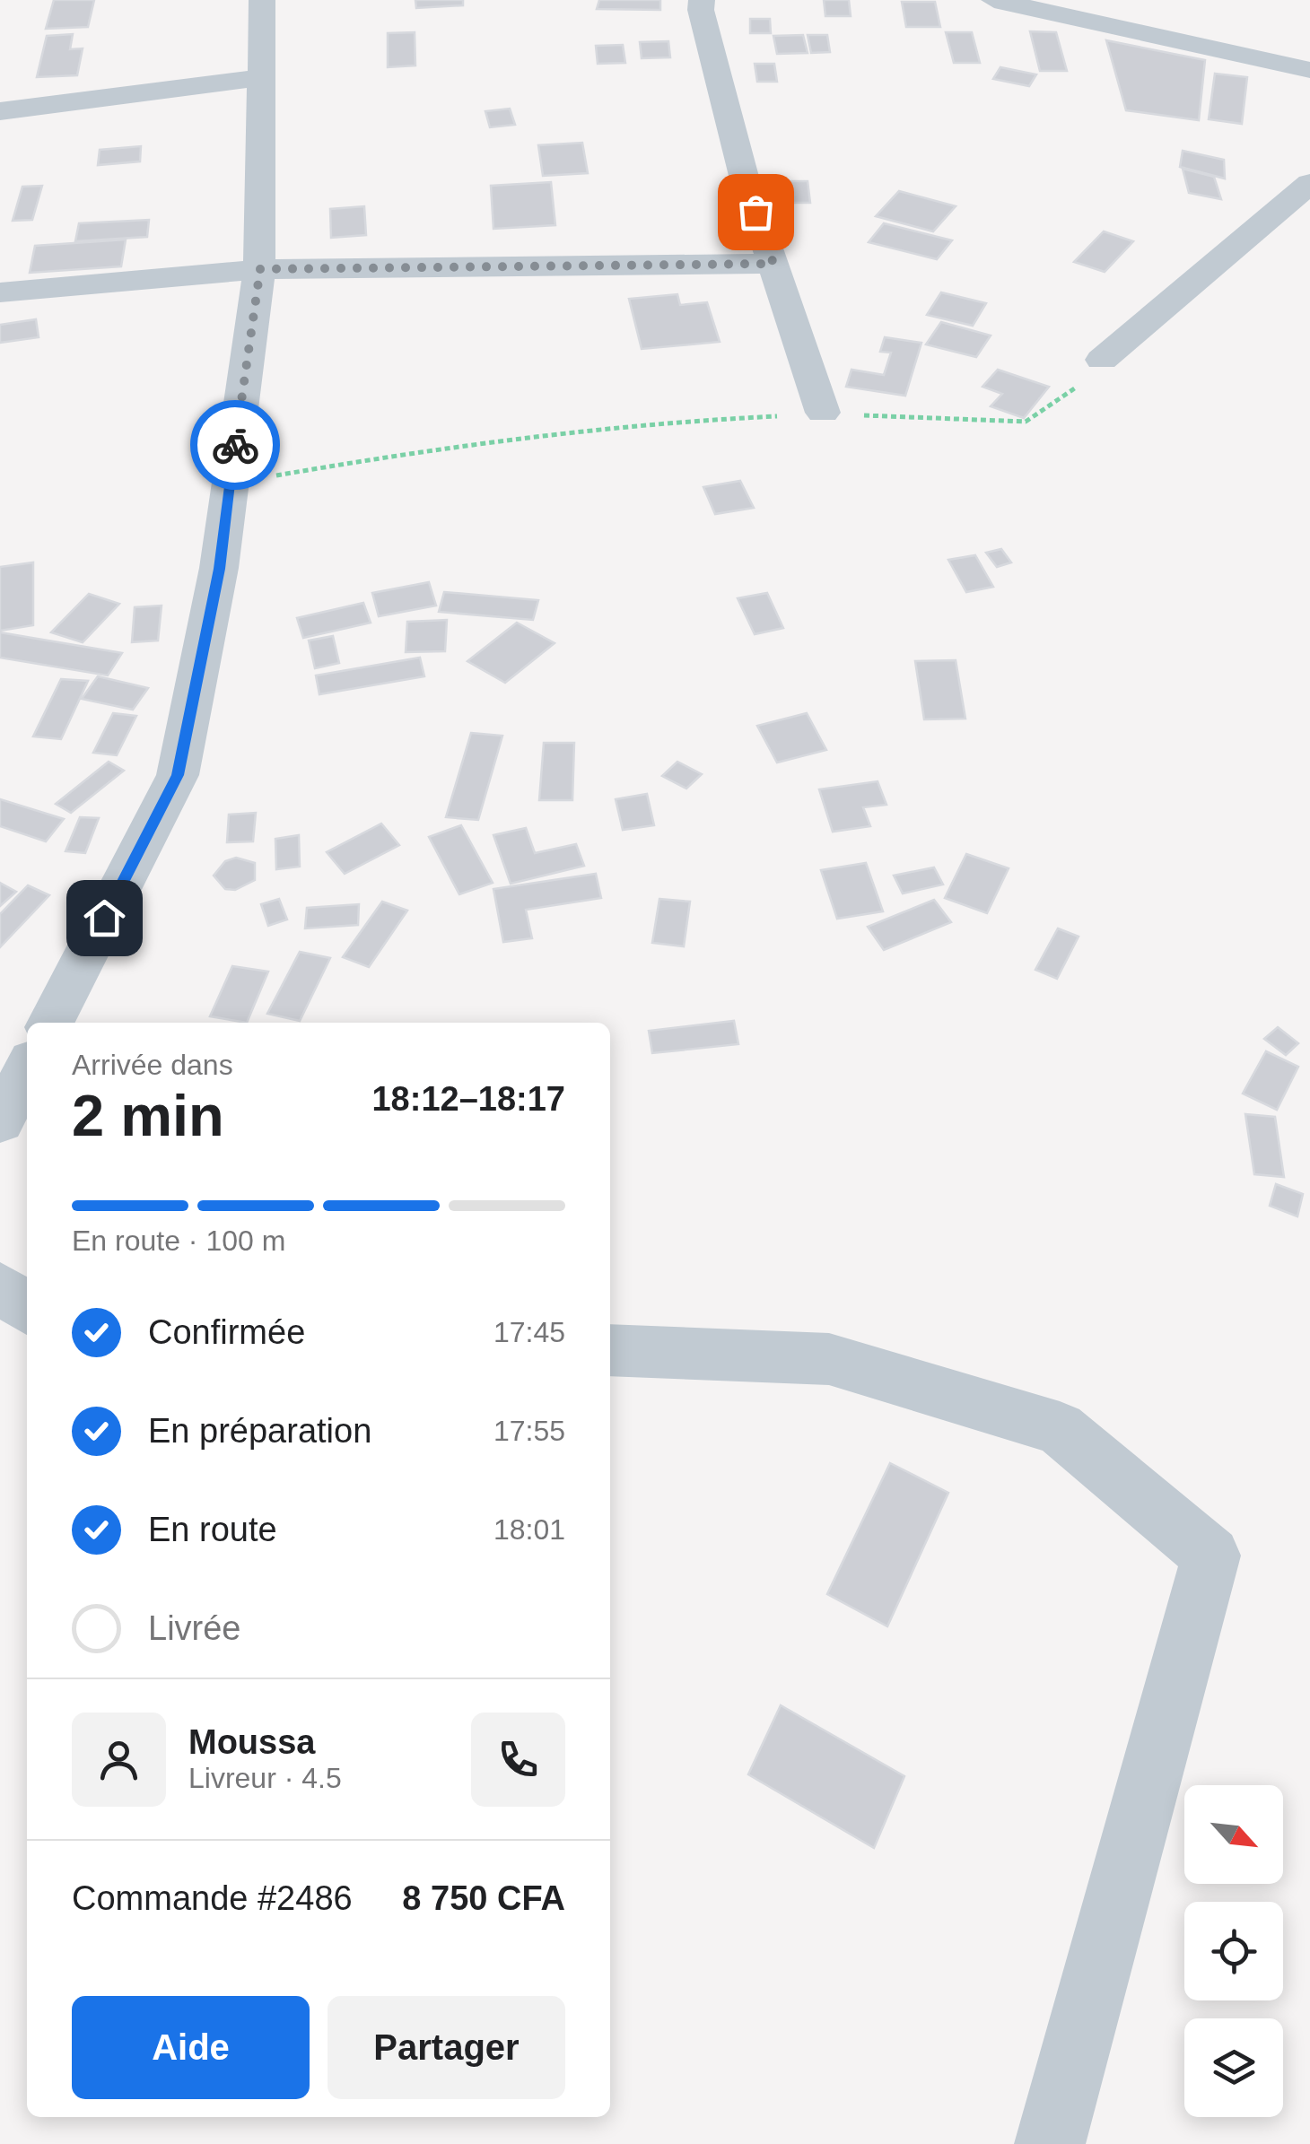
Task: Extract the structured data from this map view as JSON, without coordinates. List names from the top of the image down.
{
  "north": "bottom right",
  "page": {
    "heading": ["2 min", "Arrivée dans", "18:12–18:17"],
    "panel": [
      "Moussa",
      "Livreur · 4.5",
      "Commande #2486",
      "8 750 CFA"
    ],
    "bar": "En route · 100 m",
    "list": [
      ["Confirmée", "17:45"],
      ["En préparation", "17:55"],
      ["En route", "18:01"],
      "Livrée"
    ],
    "buttons": ["Aide", "Partager"]
  }
}
